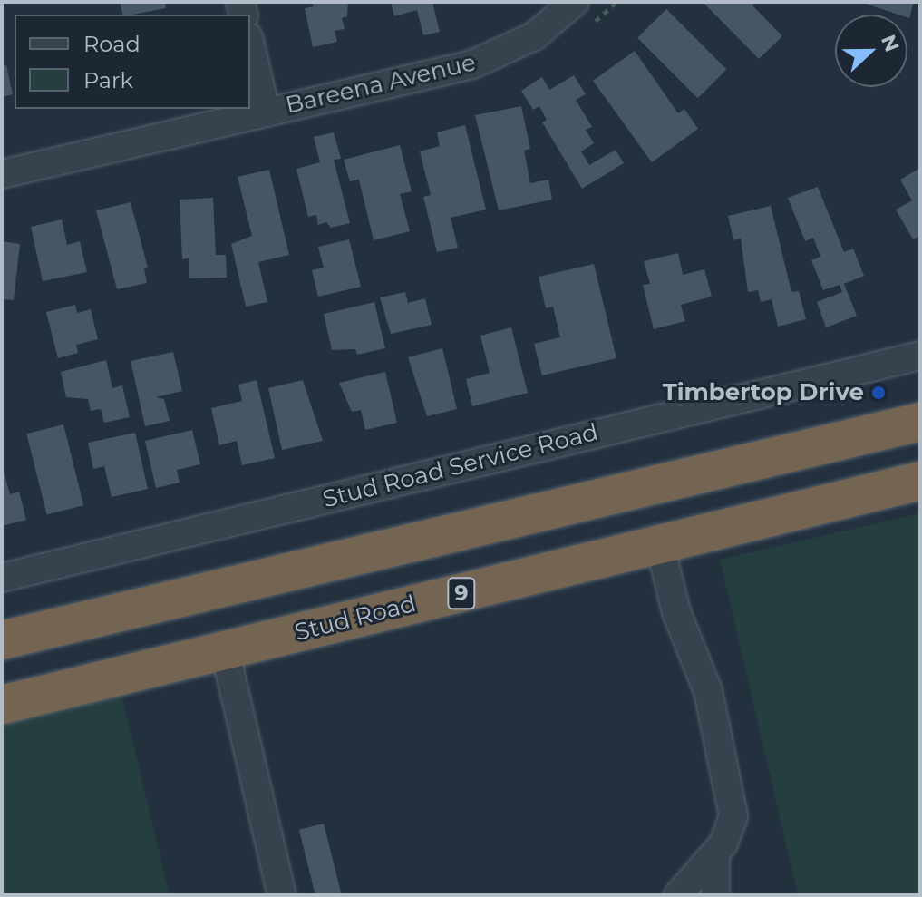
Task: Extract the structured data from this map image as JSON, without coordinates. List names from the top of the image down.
{
  "streets": {
    "highway": ["9", "Stud Road"],
    "street": ["Bareena Avenue", "Stud Road Service Road"]
  },
  "places": ["Timbertop Drive"],
  "legend": ["Road", "Park"],
  "north": "right"
}
